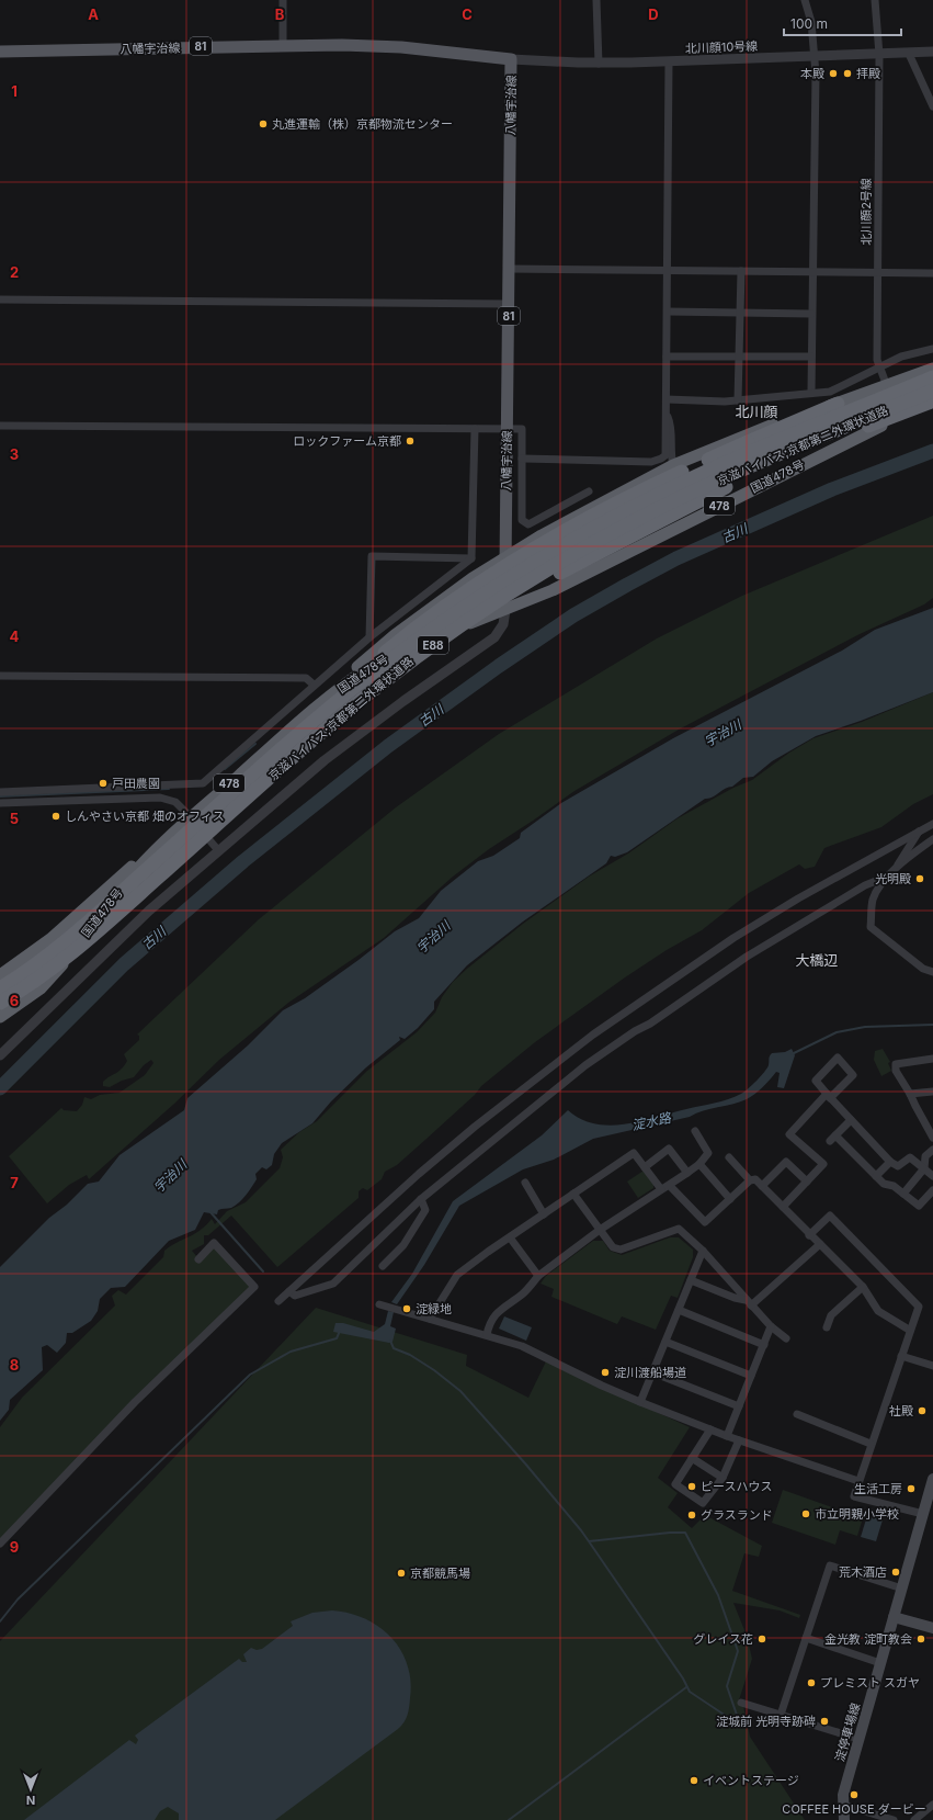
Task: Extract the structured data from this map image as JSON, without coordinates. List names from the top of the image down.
{
  "streets": {
    "highway": [
      "京滋バイパス;京都第二外環状道路",
      "国道478号",
      "478",
      "E88"
    ],
    "main road": ["81", "八幡宇治線", "淀停車場線"],
    "street": ["北川顔10号線", "北川顔2号線"]
  },
  "crossings": [
    ["北川顔10号線", "八幡宇治線"],
    ["北川顔10号線", "北川顔2号線"],
    ["八幡宇治線", "国道478号"],
    ["北川顔2号線", "国道478号"],
    ["京滋バイパス;京都第二外環状道路", "国道478号"]
  ],
  "districts": ["北川顔", "大橋辺"],
  "water": ["古川", "宇治川", "淀水路"],
  "places": [
    "本殿",
    "拝殿",
    "丸進運輸（株）京都物流センター",
    "ロックファーム京都",
    "戸田農園",
    "しんやさい京都 畑のオフィス",
    "光明殿",
    "淀緑地",
    "淀川渡船場道",
    "社殿",
    "ピースハウス",
    "生活工房",
    "市立明親小学校",
    "グラスランド",
    "荒木酒店",
    "京都競馬場",
    "グレイス花",
    "金光教 淀町教会",
    "プレミスト スガヤ",
    "淀城前 光明寺跡碑",
    "イベントステージ",
    "COFFEE HOUSE ダービー"
  ],
  "scale_bar": "100 m",
  "north": "bottom",
  "grid": {
    "columns": [
      "A",
      "B",
      "C",
      "D"
    ],
    "rows": [
      "1",
      "2",
      "3",
      "4",
      "5",
      "6",
      "7",
      "8",
      "9"
    ]
  }
}
